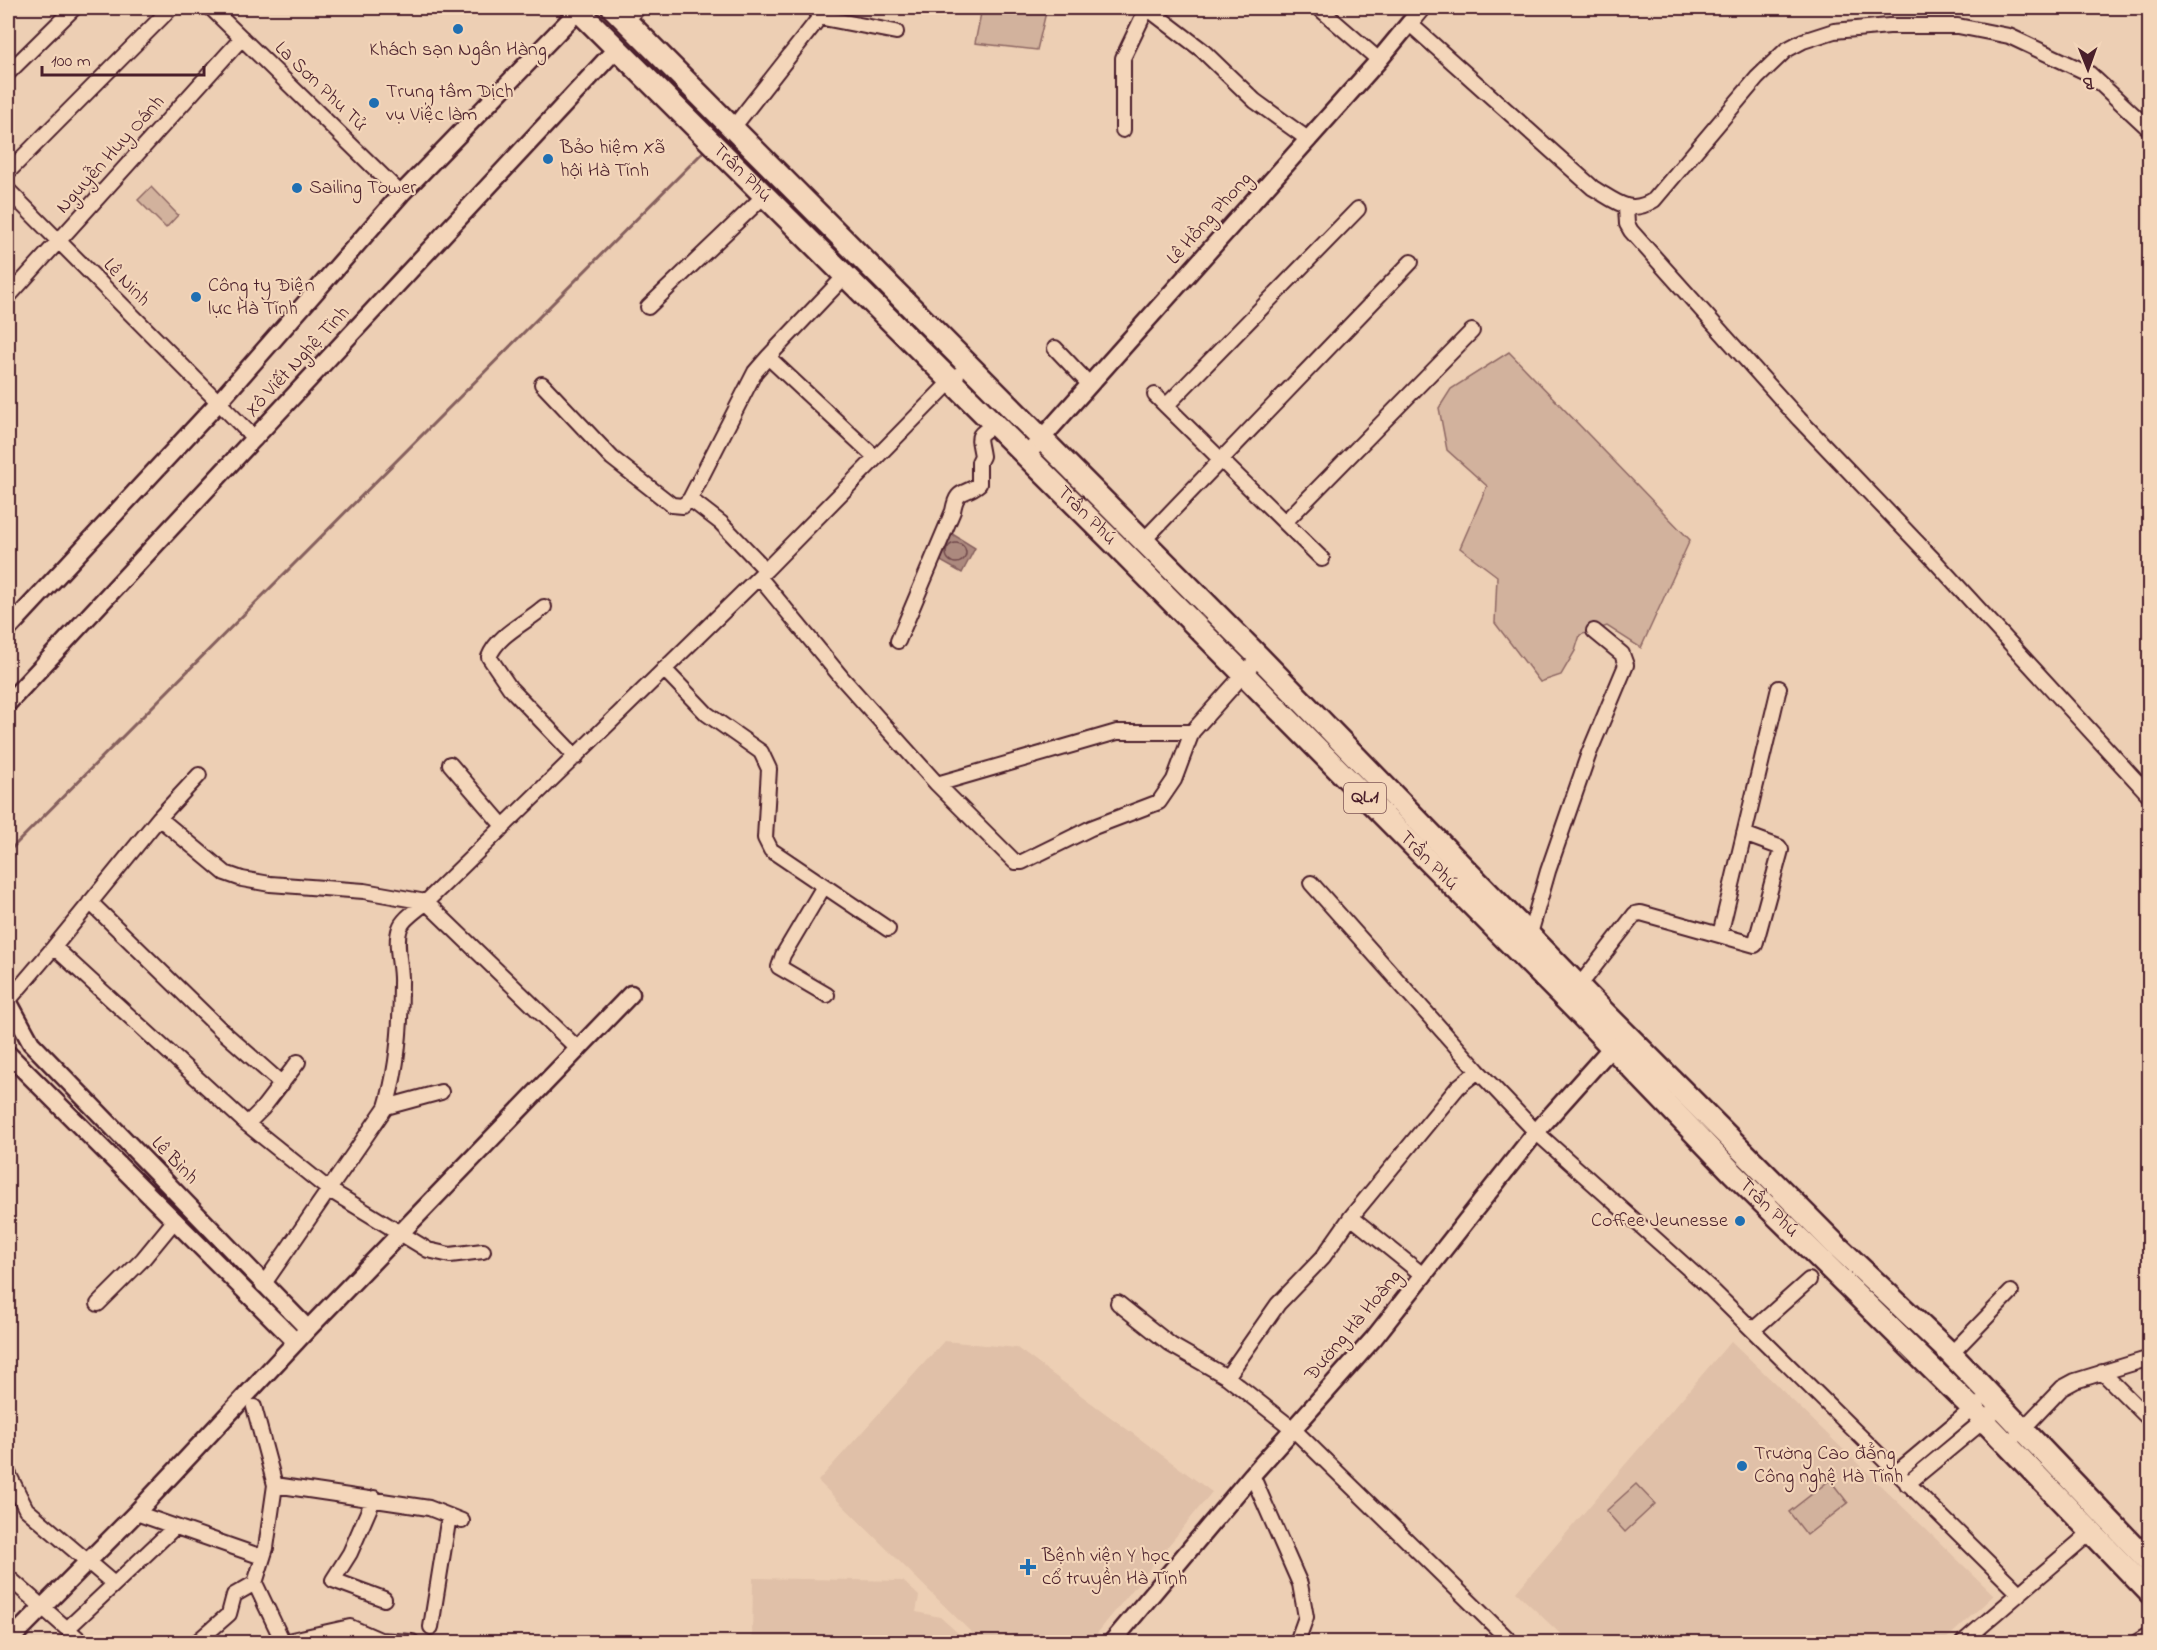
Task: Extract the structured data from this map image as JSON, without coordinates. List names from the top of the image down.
{
  "streets": {
    "main road": ["Trần Phú", "QL.1"],
    "street": [
      "La Sơn Phu Tử",
      "Nguyễn Huy Oánh",
      "Lê Hồng Phong",
      "Lê Ninh",
      "Xô Viết Nghệ Tĩnh",
      "Lê Bình",
      "Đường Hà Hoàng"
    ]
  },
  "crossings": [
    ["La Sơn Phu Tử", "Nguyễn Huy Oánh"],
    ["La Sơn Phu Tử", "Xô Viết Nghệ Tĩnh"],
    ["Nguyễn Huy Oánh", "Lê Ninh"],
    ["Trần Phú", "Lê Hồng Phong"],
    ["Trần Phú", "Xô Viết Nghệ Tĩnh"],
    ["Trần Phú", "Đường Hà Hoàng"],
    ["Lê Ninh", "Xô Viết Nghệ Tĩnh"]
  ],
  "places": {
    "other": [
      "Khách sạn Ngân Hàng",
      "Trung tâm Dịch vụ Việc làm",
      "Bảo hiệm Xã hội Hà Tĩnh",
      "Sailing Tower",
      "Công ty Điện lực Hà Tĩnh",
      "Coffee Jeunesse",
      "Trường Cao đẳng Công nghệ Hà Tĩnh"
    ],
    "health": ["Bệnh viện Y học cổ truyền Hà Tĩnh"]
  },
  "scale_bar": "100 m",
  "north": "bottom"
}
